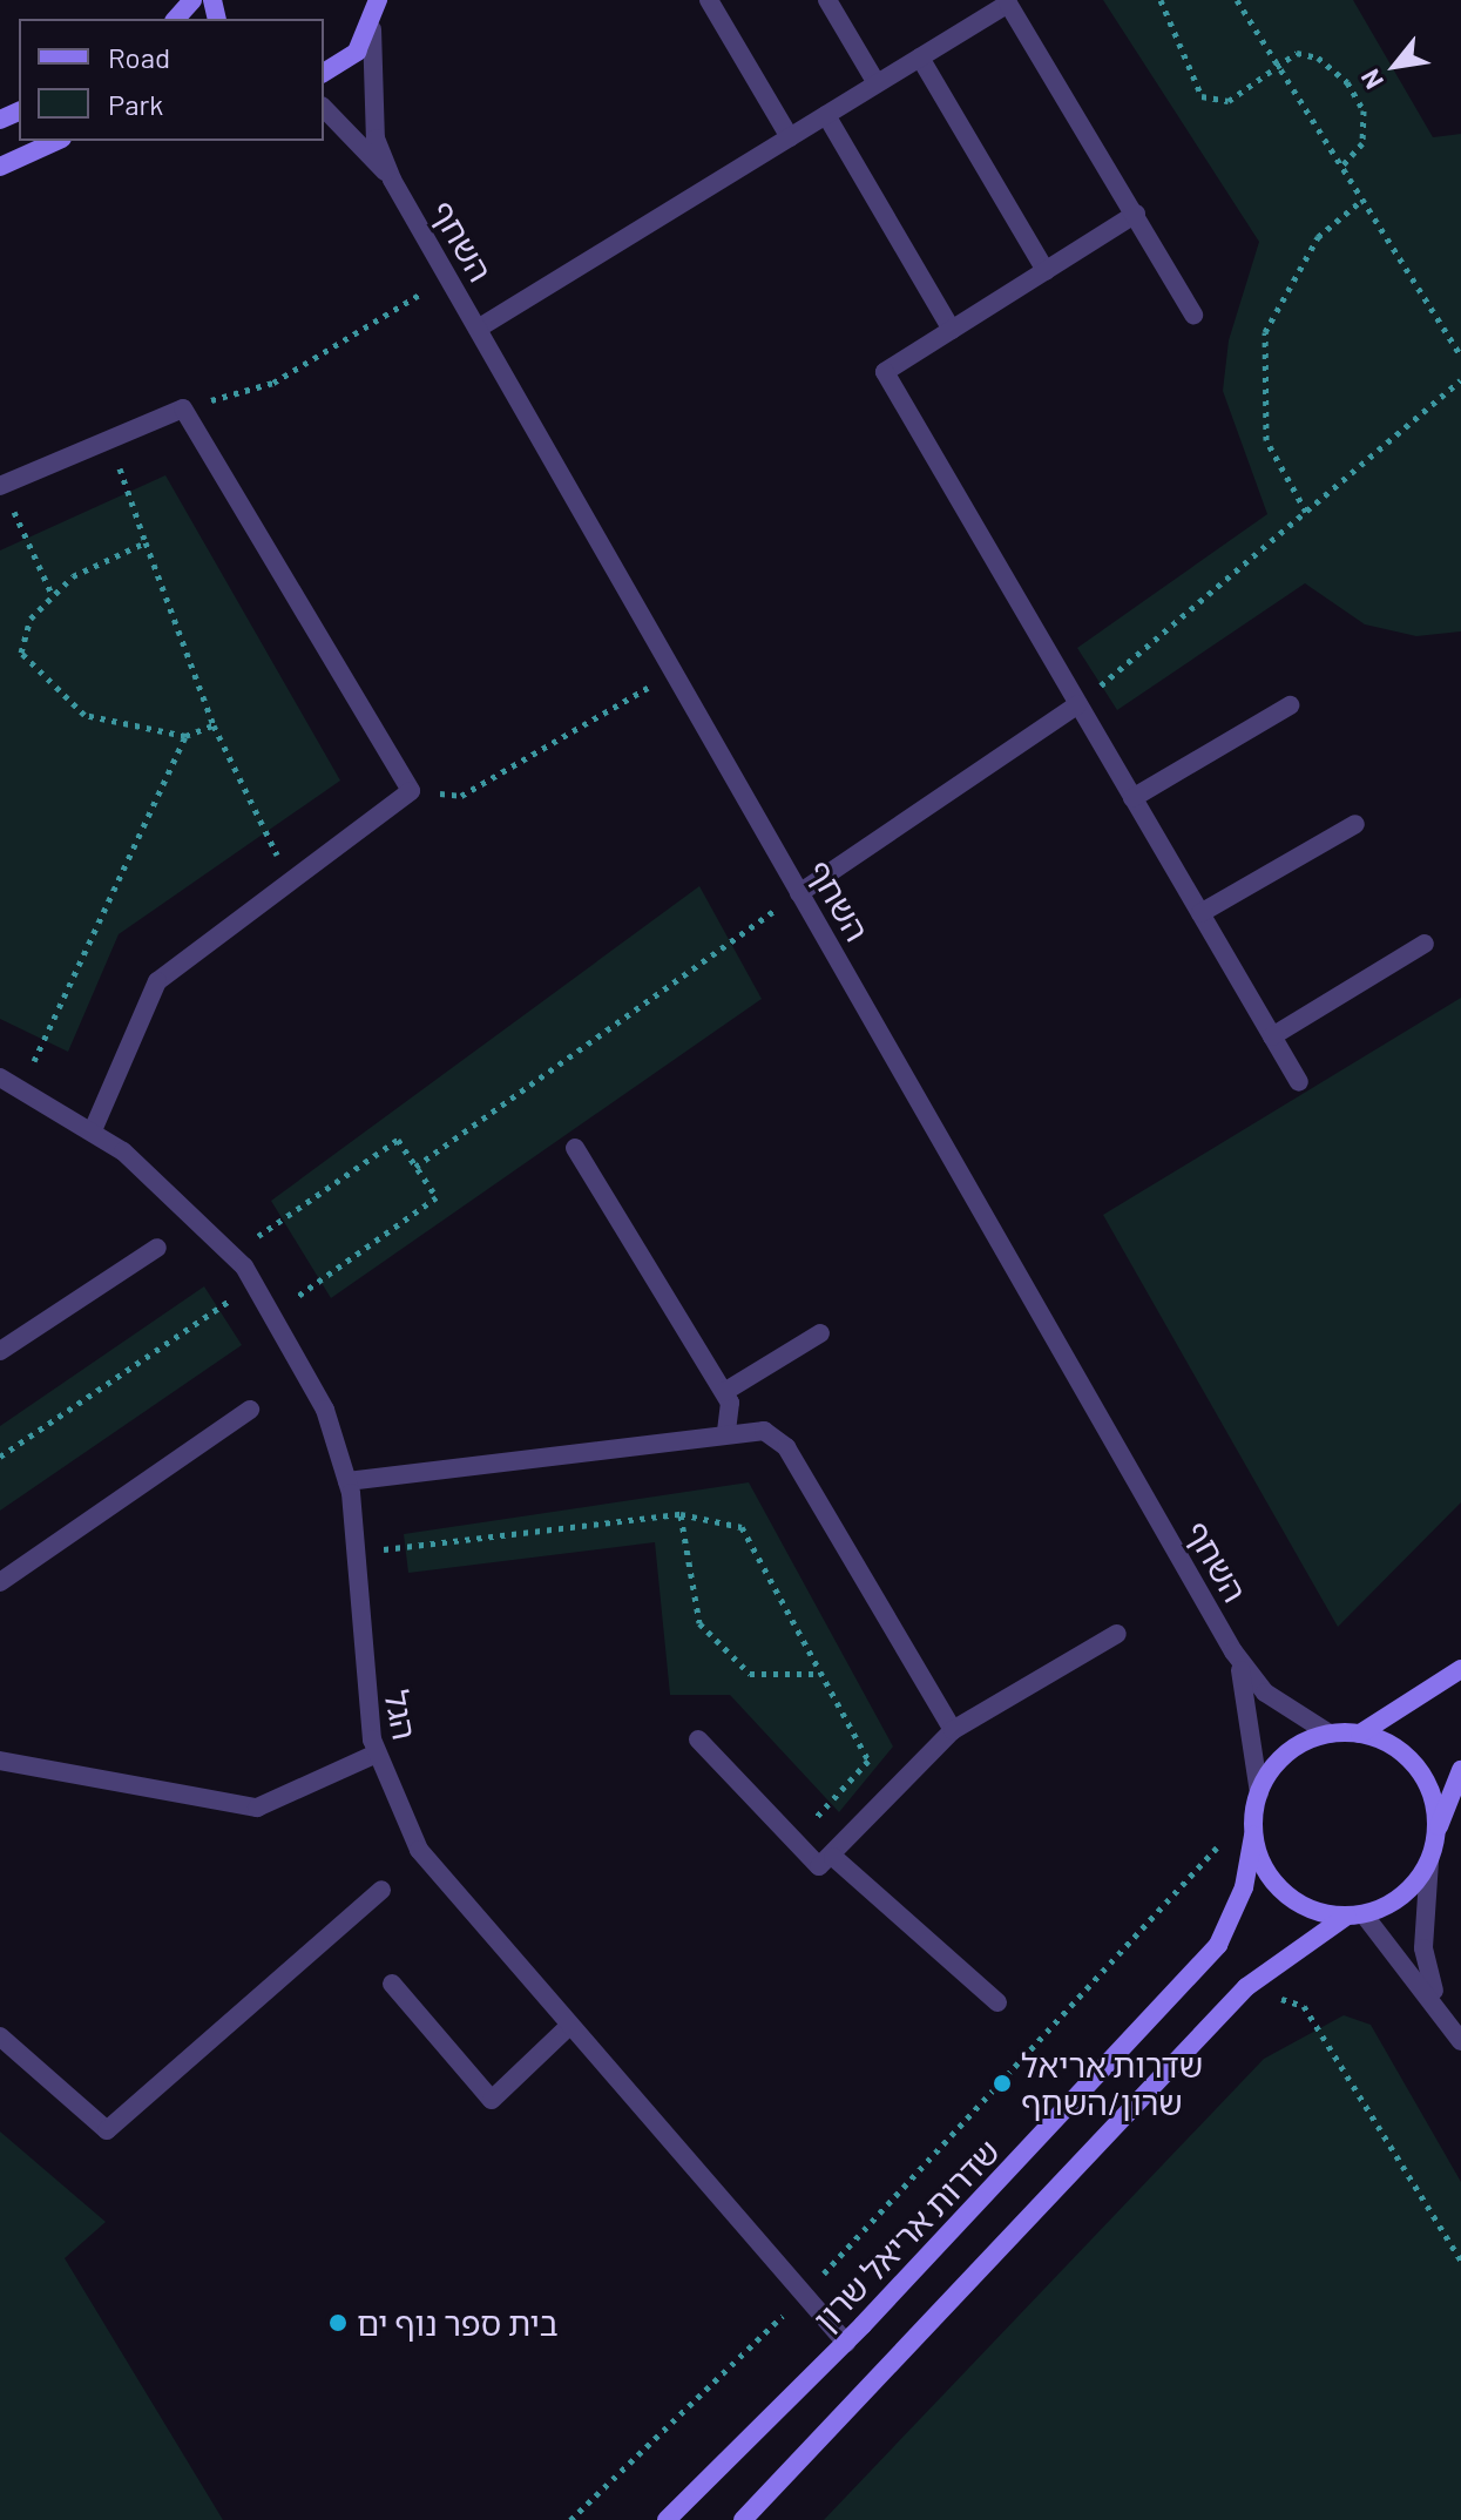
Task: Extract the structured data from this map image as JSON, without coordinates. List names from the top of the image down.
{
  "streets": {
    "street": ["השחף", "הגל", "שדרות אריאל שרון"]
  },
  "crossings": [
    ["השחף", "שדרות אריאל שרון"],
    ["הגל", "שדרות אריאל שרון"]
  ],
  "places": ["שדרות אריאל שרון/השחף", "בית ספר נוף ים"],
  "legend": ["Road", "Park"],
  "north": "bottom left"
}
